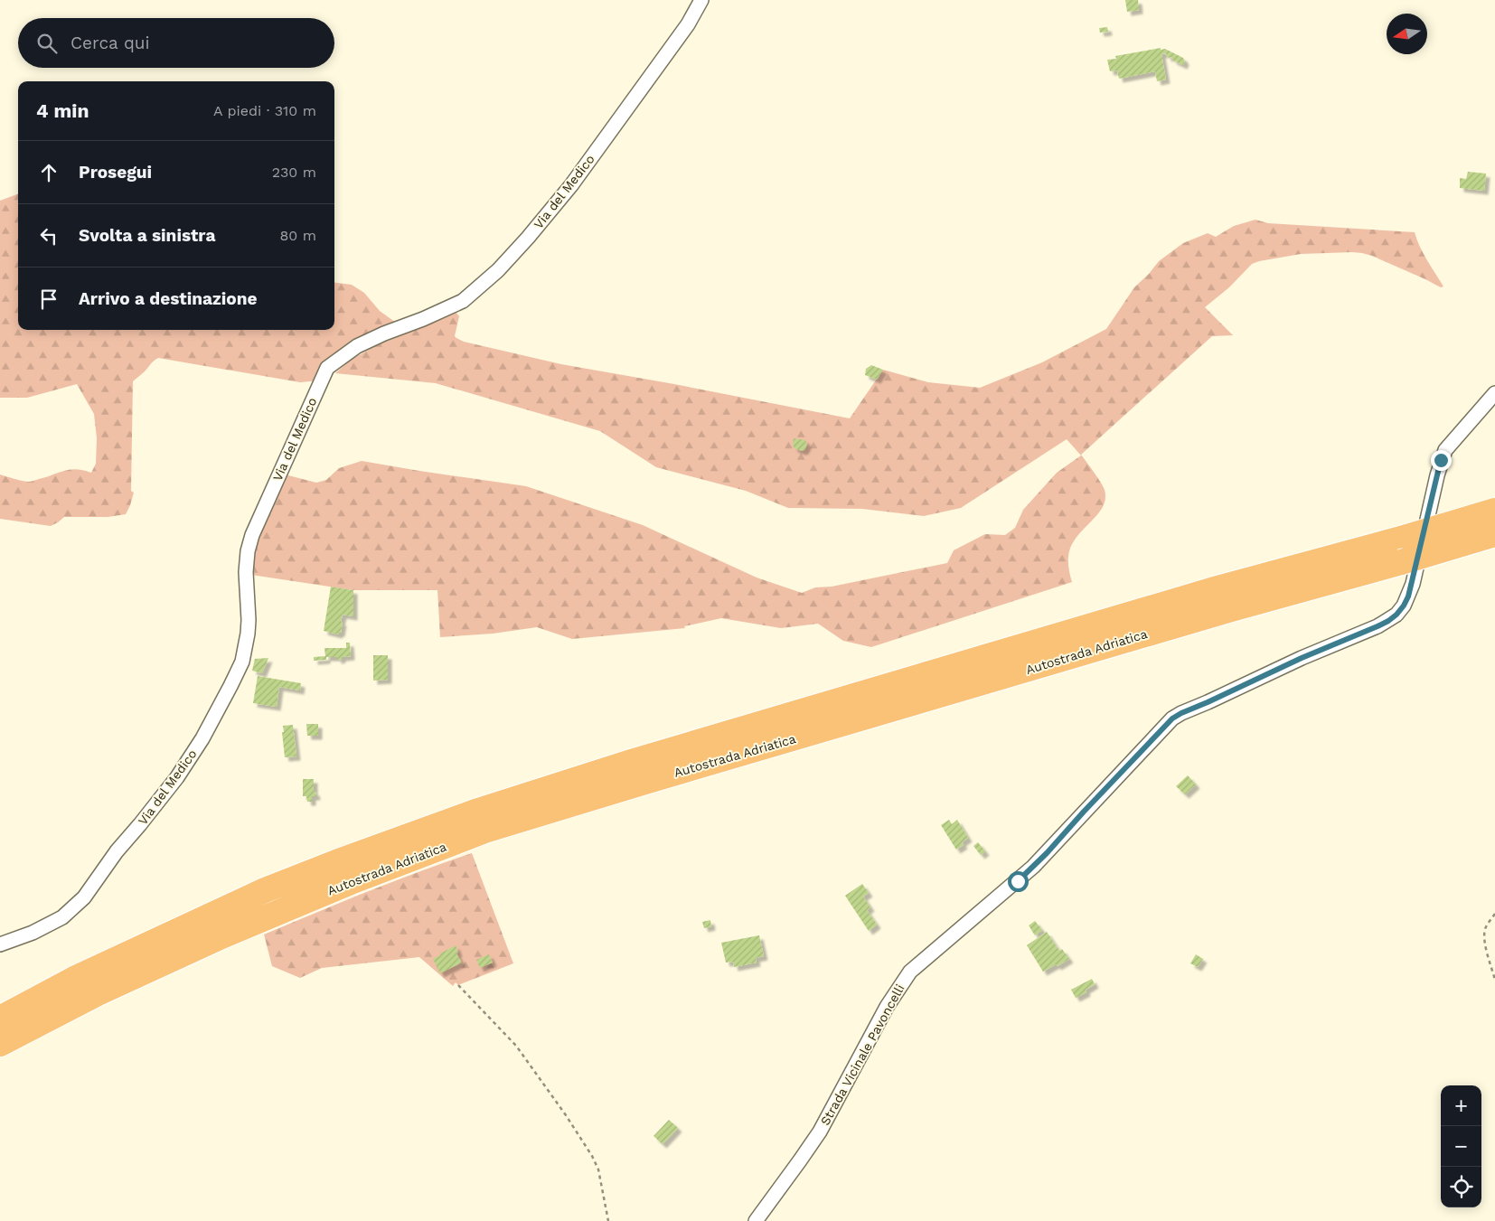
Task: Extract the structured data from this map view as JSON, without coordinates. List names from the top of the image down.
{
  "streets": {
    "highway": ["Autostrada Adriatica"],
    "street": ["Via del Medico", "Strada Vicinale Pavoncelli"]
  },
  "north": "left",
  "page": {
    "search": "Cerca qui",
    "heading": ["4 min", "A piedi · 310 m"],
    "list": [
      ["Prosegui", "230 m"],
      ["Svolta a sinistra", "80 m"],
      "Arrivo a destinazione"
    ],
    "map_buttons": ["+", "−"]
  }
}
